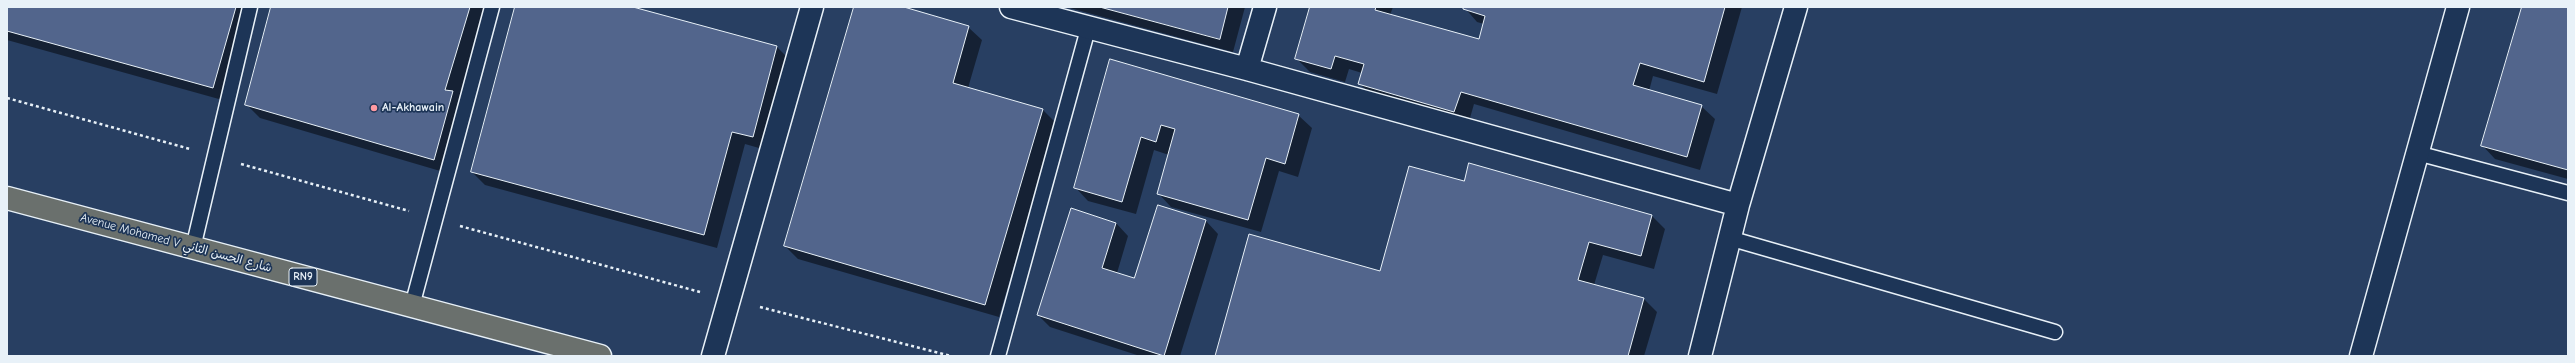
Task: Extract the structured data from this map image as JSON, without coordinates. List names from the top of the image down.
{
  "streets": {
    "main road": ["Avenue Mohamed V شارع الحسن الثاني", "RN9"]
  },
  "places": ["Al-Akhawain"]
}
